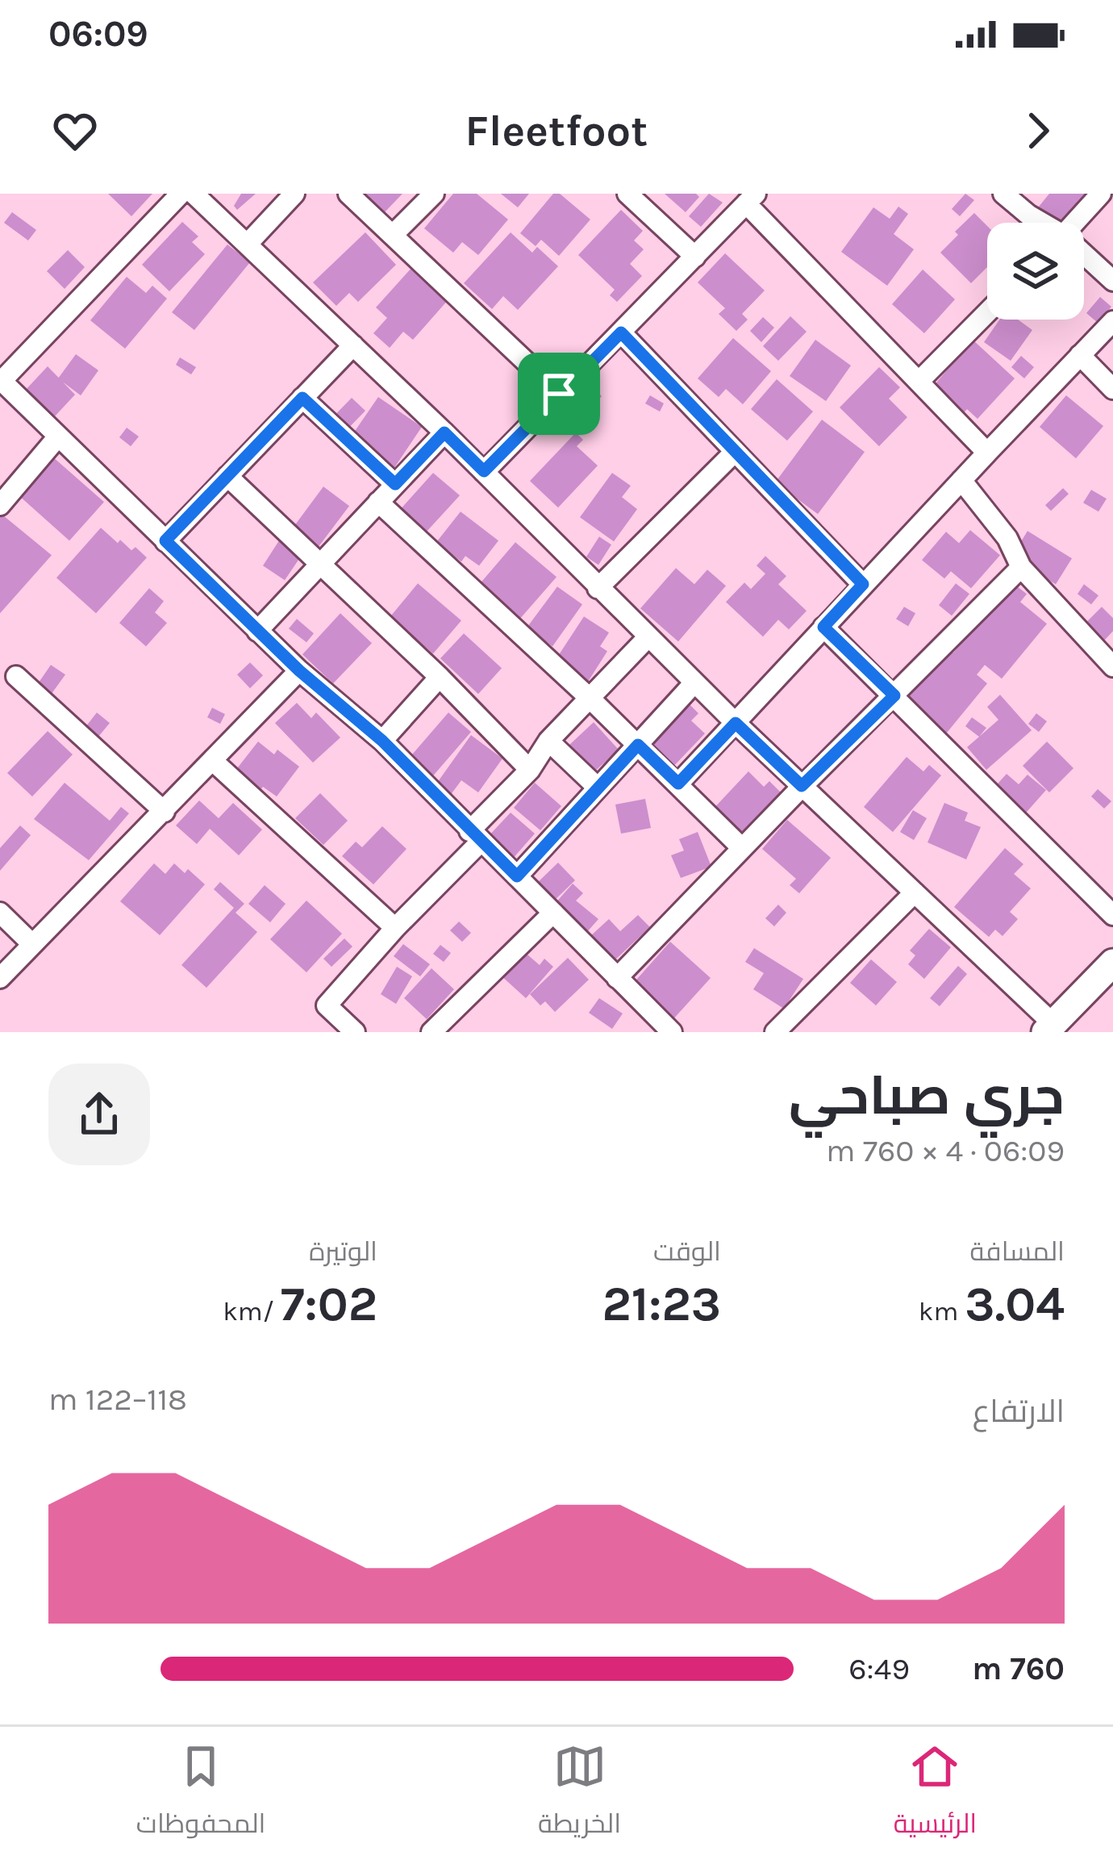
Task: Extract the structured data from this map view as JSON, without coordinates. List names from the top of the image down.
{
  "page": {
    "status": "06:09",
    "header": "Fleetfoot",
    "heading": ["جري صباحي", "06:09 · 4 × 760 m"],
    "stats": [
      ["المسافة", "3.04 km"],
      ["الوقت", "21:23"],
      ["الوتيرة", "7:02 /km"]
    ],
    "chart": ["الارتفاع", "118–122 m"],
    "list": [
      {
        "name": "760 m",
        "note": "6:49"
      }
    ],
    "tabs": ["الرئيسية", "الخريطة", "المحفوظات"]
  }
}
